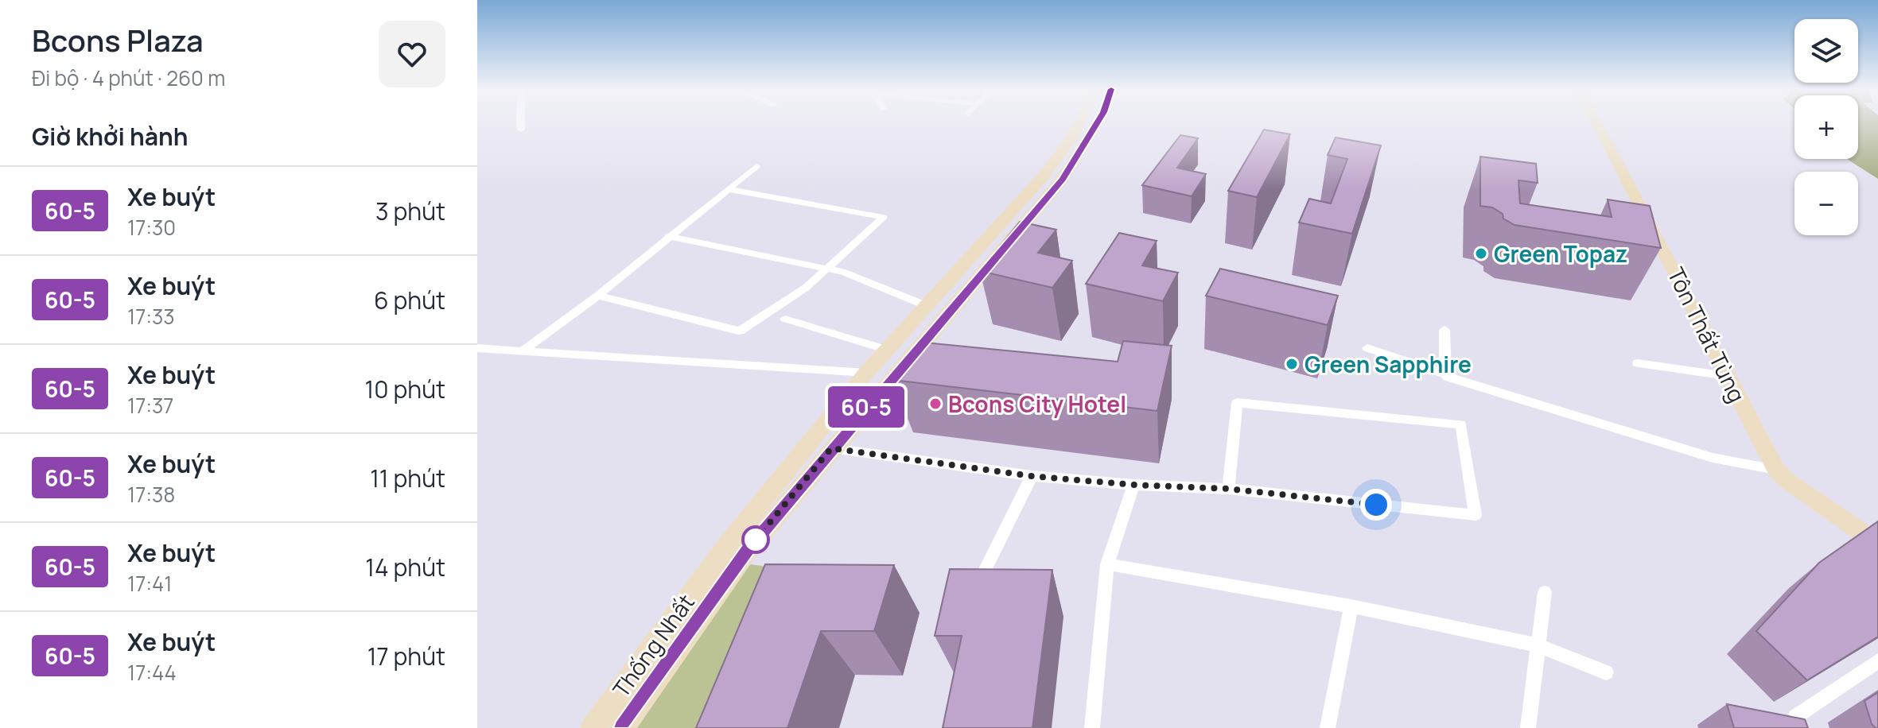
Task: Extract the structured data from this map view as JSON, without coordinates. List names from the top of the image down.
{
  "streets": {
    "main road": ["Tôn Thất Tùng", "Thống Nhất"]
  },
  "places": ["Green Topaz", "Green Sapphire", "Bcons City Hotel"],
  "lines": ["bus line 60-5"],
  "page": {
    "heading": [
      ["Bcons Plaza", "Đi bộ · 4 phút · 260 m"],
      "Giờ khởi hành"
    ],
    "on_map": "60-5",
    "map_buttons": ["+", "−"],
    "list": [
      {
        "mark": "60-5",
        "name": "Xe buýt",
        "note": "17:30",
        "value": "3 phút"
      },
      {
        "mark": "60-5",
        "name": "Xe buýt",
        "note": "17:33",
        "value": "6 phút"
      },
      {
        "mark": "60-5",
        "name": "Xe buýt",
        "note": "17:37",
        "value": "10 phút"
      },
      {
        "mark": "60-5",
        "name": "Xe buýt",
        "note": "17:38",
        "value": "11 phút"
      },
      {
        "mark": "60-5",
        "name": "Xe buýt",
        "note": "17:41",
        "value": "14 phút"
      },
      {
        "mark": "60-5",
        "name": "Xe buýt",
        "note": "17:44",
        "value": "17 phút"
      }
    ]
  }
}
